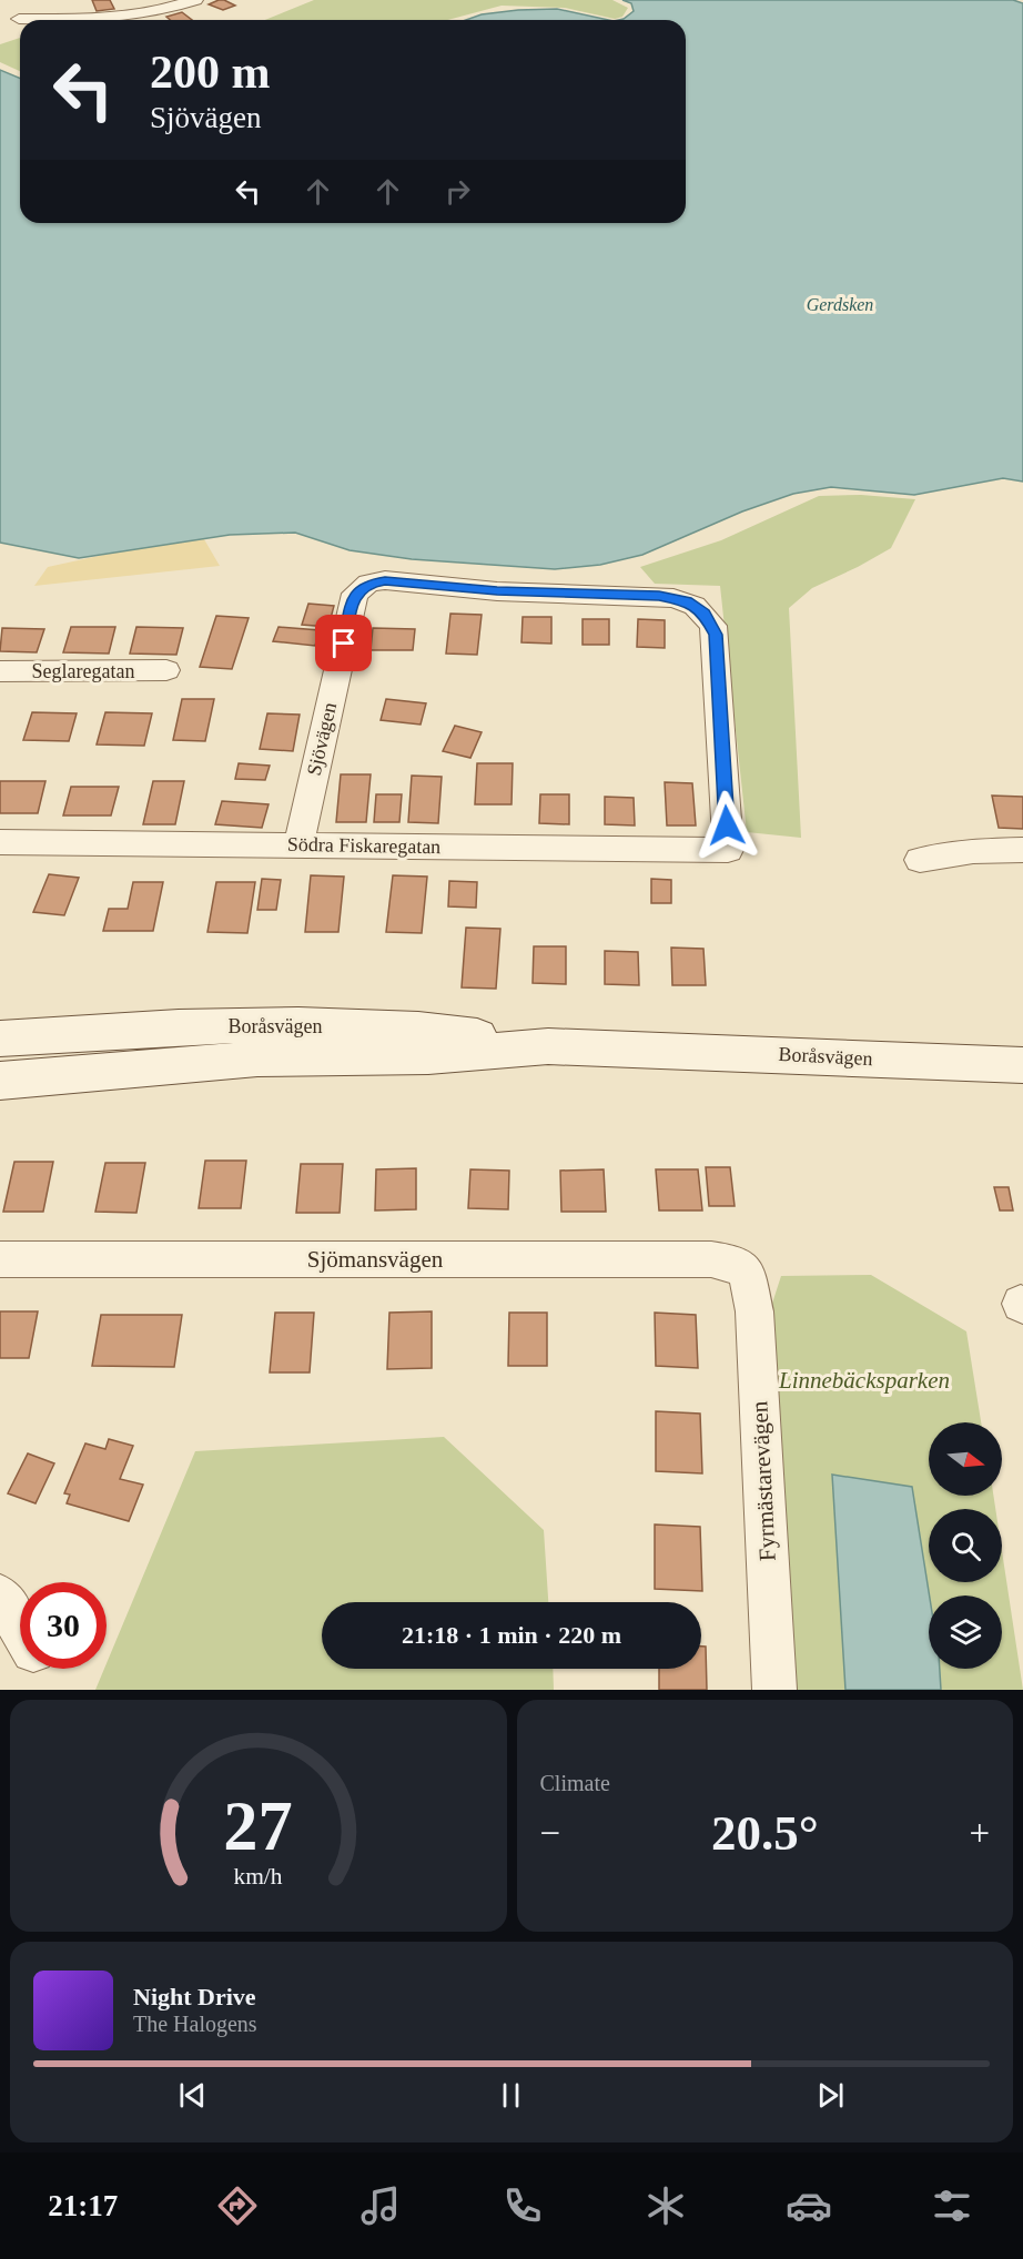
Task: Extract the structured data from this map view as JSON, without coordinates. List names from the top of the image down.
{
  "streets": {
    "main road": ["Boråsvägen"],
    "street": [
      "Seglaregatan",
      "Sjövägen",
      "Södra Fiskaregatan",
      "Sjömansvägen",
      "Fyrmästarevägen"
    ]
  },
  "crossings": [
    ["Sjövägen", "Södra Fiskaregatan"],
    ["Sjömansvägen", "Fyrmästarevägen"]
  ],
  "water": ["Gerdsken"],
  "parks": ["Linnebäcksparken"],
  "north": "right",
  "page": {
    "turn": ["200 m", "Sjövägen"],
    "limit": "30",
    "trip": "21:18 · 1 min · 220 m",
    "tile": "Climate",
    "heat": ["−", "20.5°", "+"],
    "song": ["Night Drive", "The Halogens"],
    "tabs": "21:17",
    "gauge": ["27", "km/h"]
  }
}
